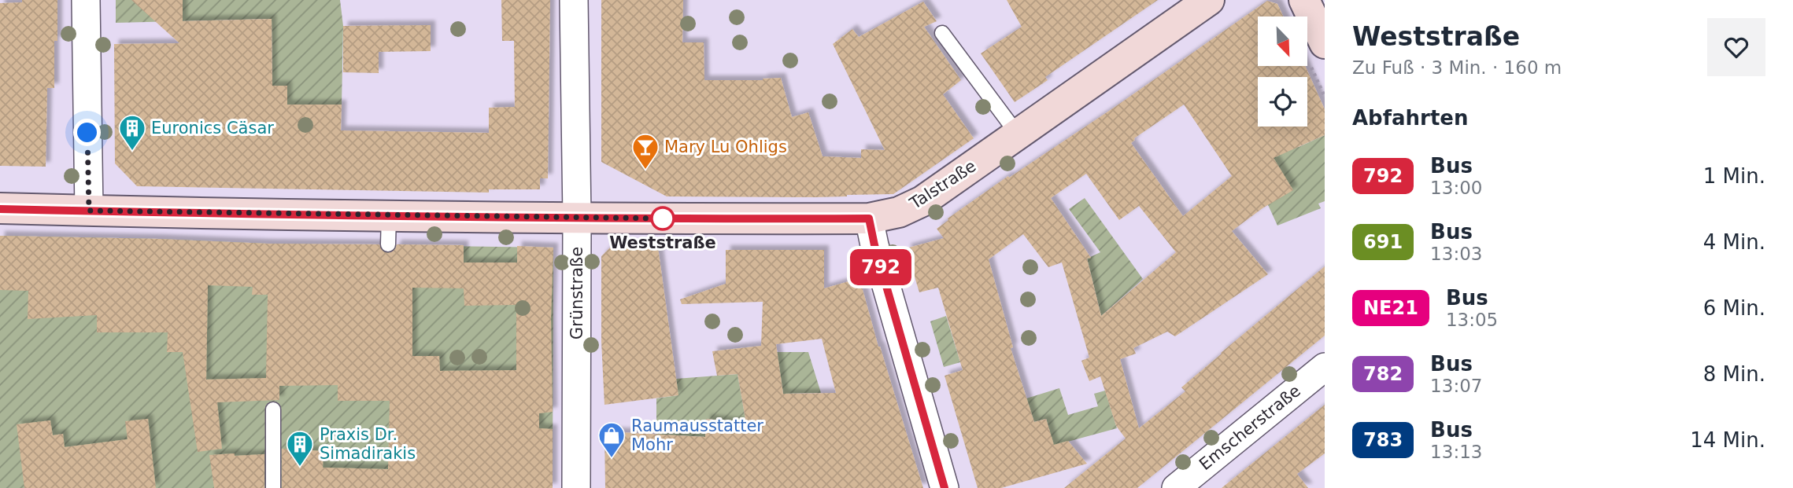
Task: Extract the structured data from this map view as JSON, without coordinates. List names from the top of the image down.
{
  "streets": {
    "main road": ["Talstraße"],
    "street": ["Grünstraße", "Emscherstraße"]
  },
  "crossings": [
    ["Talstraße", "Grünstraße"]
  ],
  "places": {
    "building": ["Euronics Cäsar", "Praxis Dr. Simadirakis"],
    "bar": ["Mary Lu Ohligs"],
    "other": ["Weststraße"],
    "shop": ["Raumausstatter Mohr"]
  },
  "lines": ["bus line 792"],
  "north": "bottom right",
  "page": {
    "on_map": "792",
    "heading": [
      ["Weststraße", "Zu Fuß · 3 Min. · 160 m"],
      "Abfahrten"
    ],
    "list": [
      {
        "mark": "792",
        "name": "Bus",
        "note": "13:00",
        "value": "1 Min."
      },
      {
        "mark": "691",
        "name": "Bus",
        "note": "13:03",
        "value": "4 Min."
      },
      {
        "mark": "NE21",
        "name": "Bus",
        "note": "13:05",
        "value": "6 Min."
      },
      {
        "mark": "782",
        "name": "Bus",
        "note": "13:07",
        "value": "8 Min."
      },
      {
        "mark": "783",
        "name": "Bus",
        "note": "13:13",
        "value": "14 Min."
      }
    ]
  }
}
